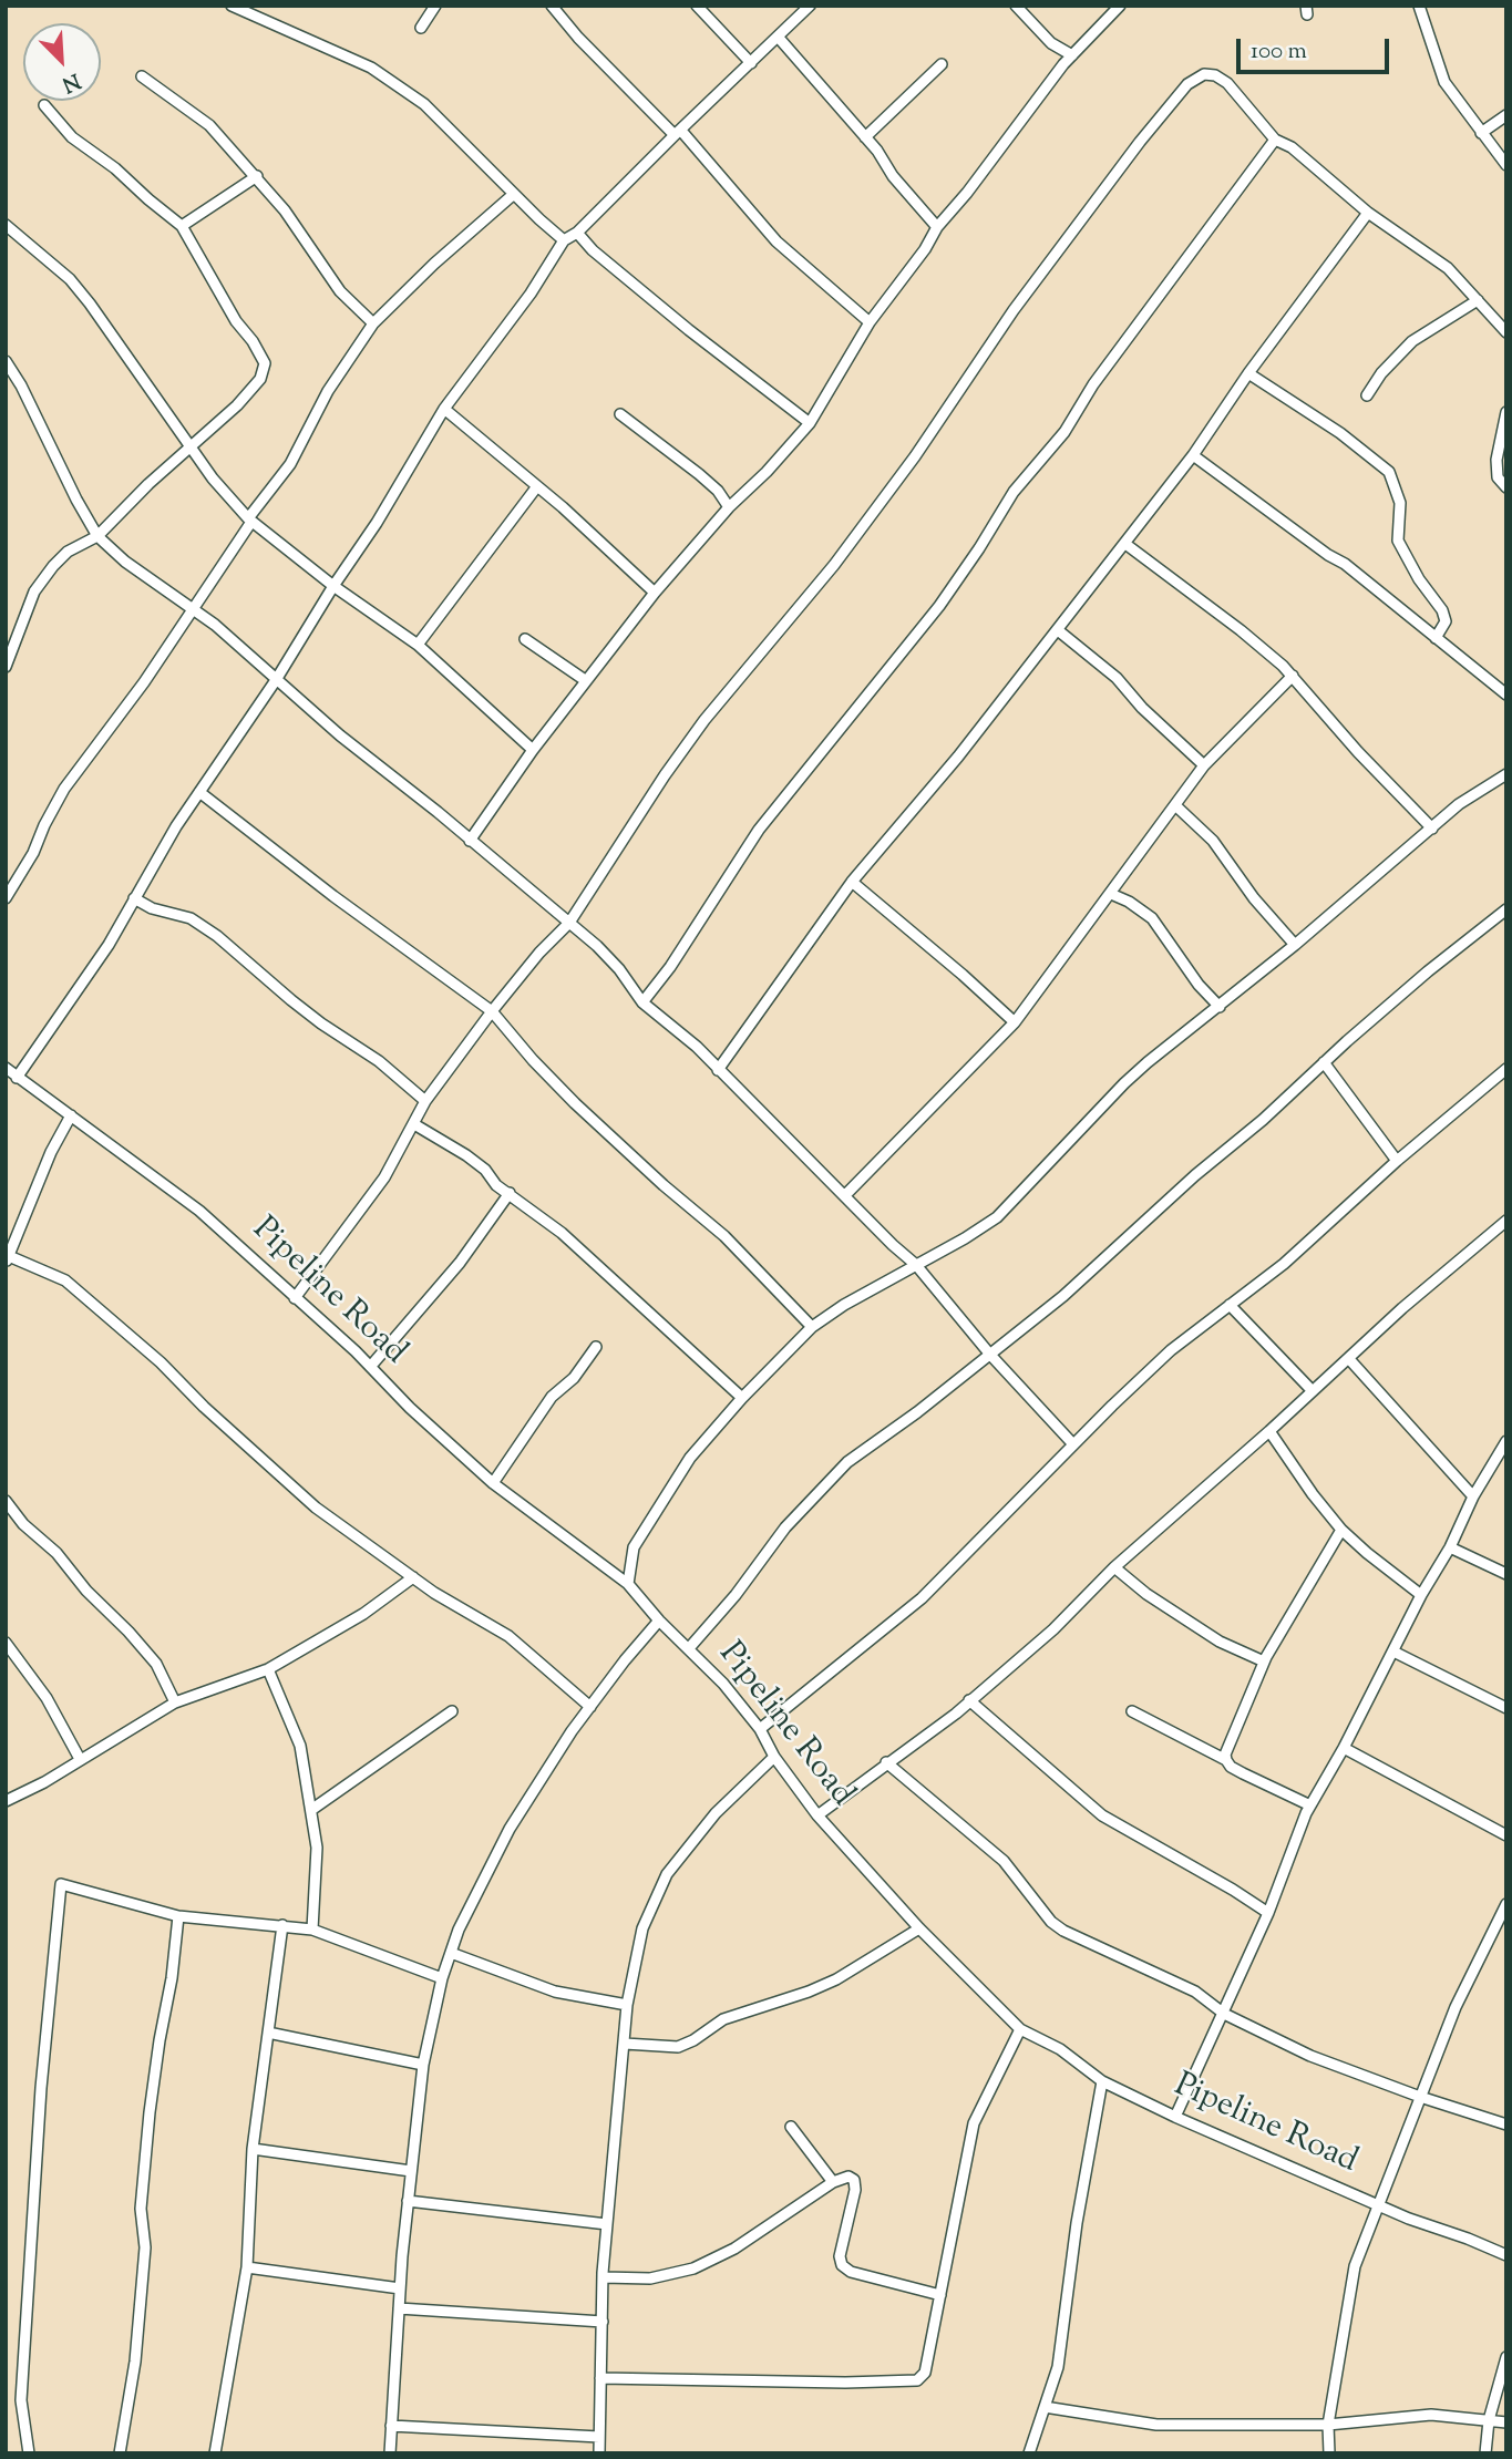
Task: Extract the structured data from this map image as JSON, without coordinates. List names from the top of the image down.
{
  "streets": {
    "street": ["Pipeline Road"]
  },
  "scale_bar": "100 m",
  "north": "bottom right"
}
